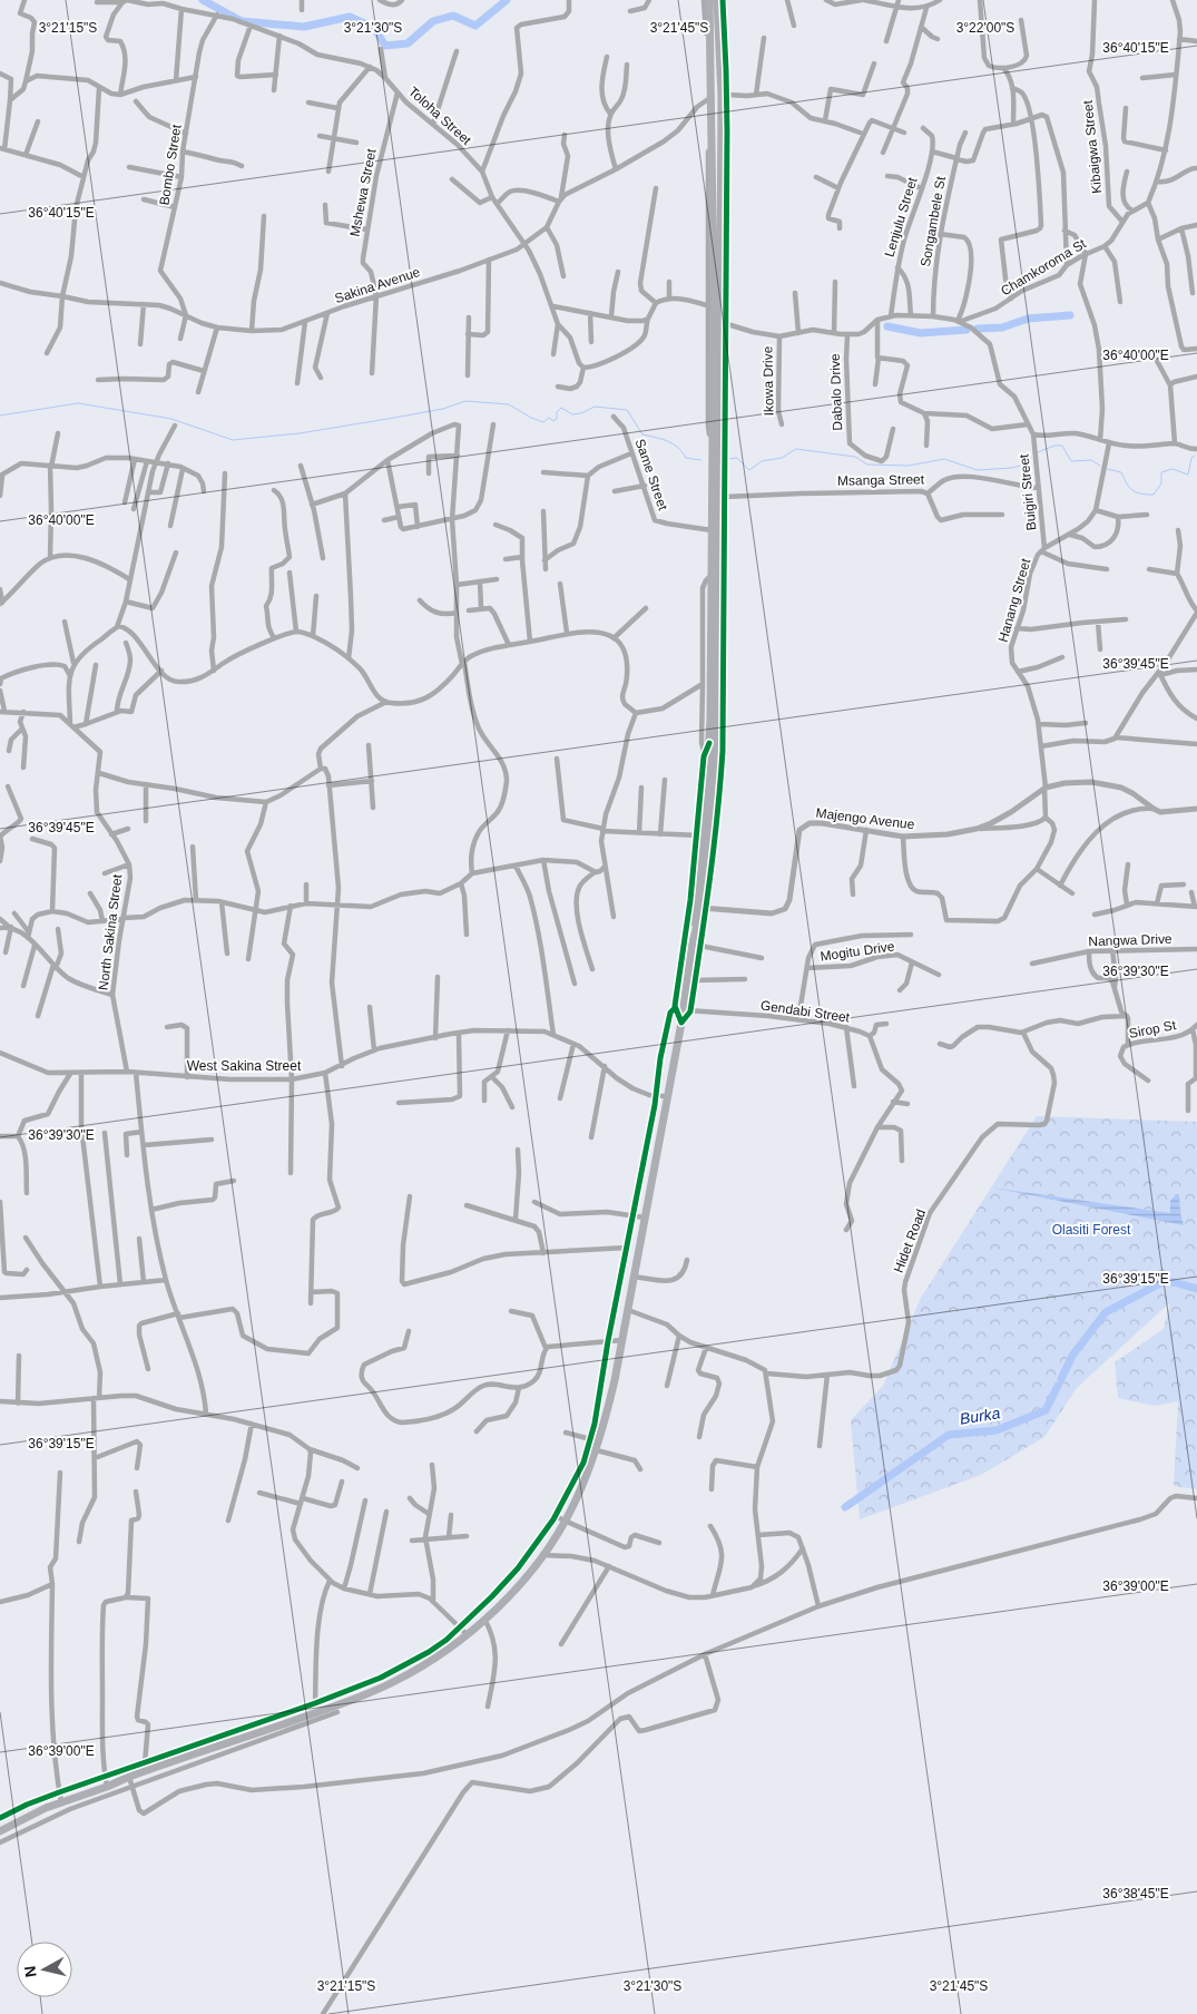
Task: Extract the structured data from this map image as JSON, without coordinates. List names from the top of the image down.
{
  "streets": {
    "street": [
      "Toloha Street",
      "Kibaigwa Street",
      "Bombo Street",
      "Mshewa Street",
      "Lenjulu Street",
      "Songambele St",
      "Chamkoroma St",
      "Sakina Avenue",
      "Ikowa Drive",
      "Dabalo Drive",
      "Same Street",
      "Msanga Street",
      "Buigiri Street",
      "Hanang Street",
      "Majengo Avenue",
      "North Sakina Street",
      "Nangwa Drive",
      "Mogitu Drive",
      "Gendabi Street",
      "Sirop St",
      "West Sakina Street",
      "Hidet Road"
    ]
  },
  "crossings": [
    ["Toloha Street", "Bombo Street"],
    ["Toloha Street", "Mshewa Street"],
    ["Toloha Street", "Sakina Avenue"],
    ["Kibaigwa Street", "Chamkoroma St"],
    ["Bombo Street", "Sakina Avenue"],
    ["Mshewa Street", "Sakina Avenue"],
    ["Msanga Street", "Buigiri Street"],
    ["Buigiri Street", "Hanang Street"],
    ["Hanang Street", "Majengo Avenue"],
    ["North Sakina Street", "West Sakina Street"]
  ],
  "water": ["Burka"],
  "parks": ["Olasiti Forest"],
  "north": "left",
  "coordinates": [
    "3°21'15\"S",
    "3°21'30\"S",
    "3°21'45\"S",
    "3°22'00\"S",
    "36°40'15\"E",
    "36°40'00\"E",
    "36°39'45\"E",
    "36°39'30\"E",
    "36°39'15\"E",
    "36°39'00\"E",
    "36°38'45\"E"
  ]
}
